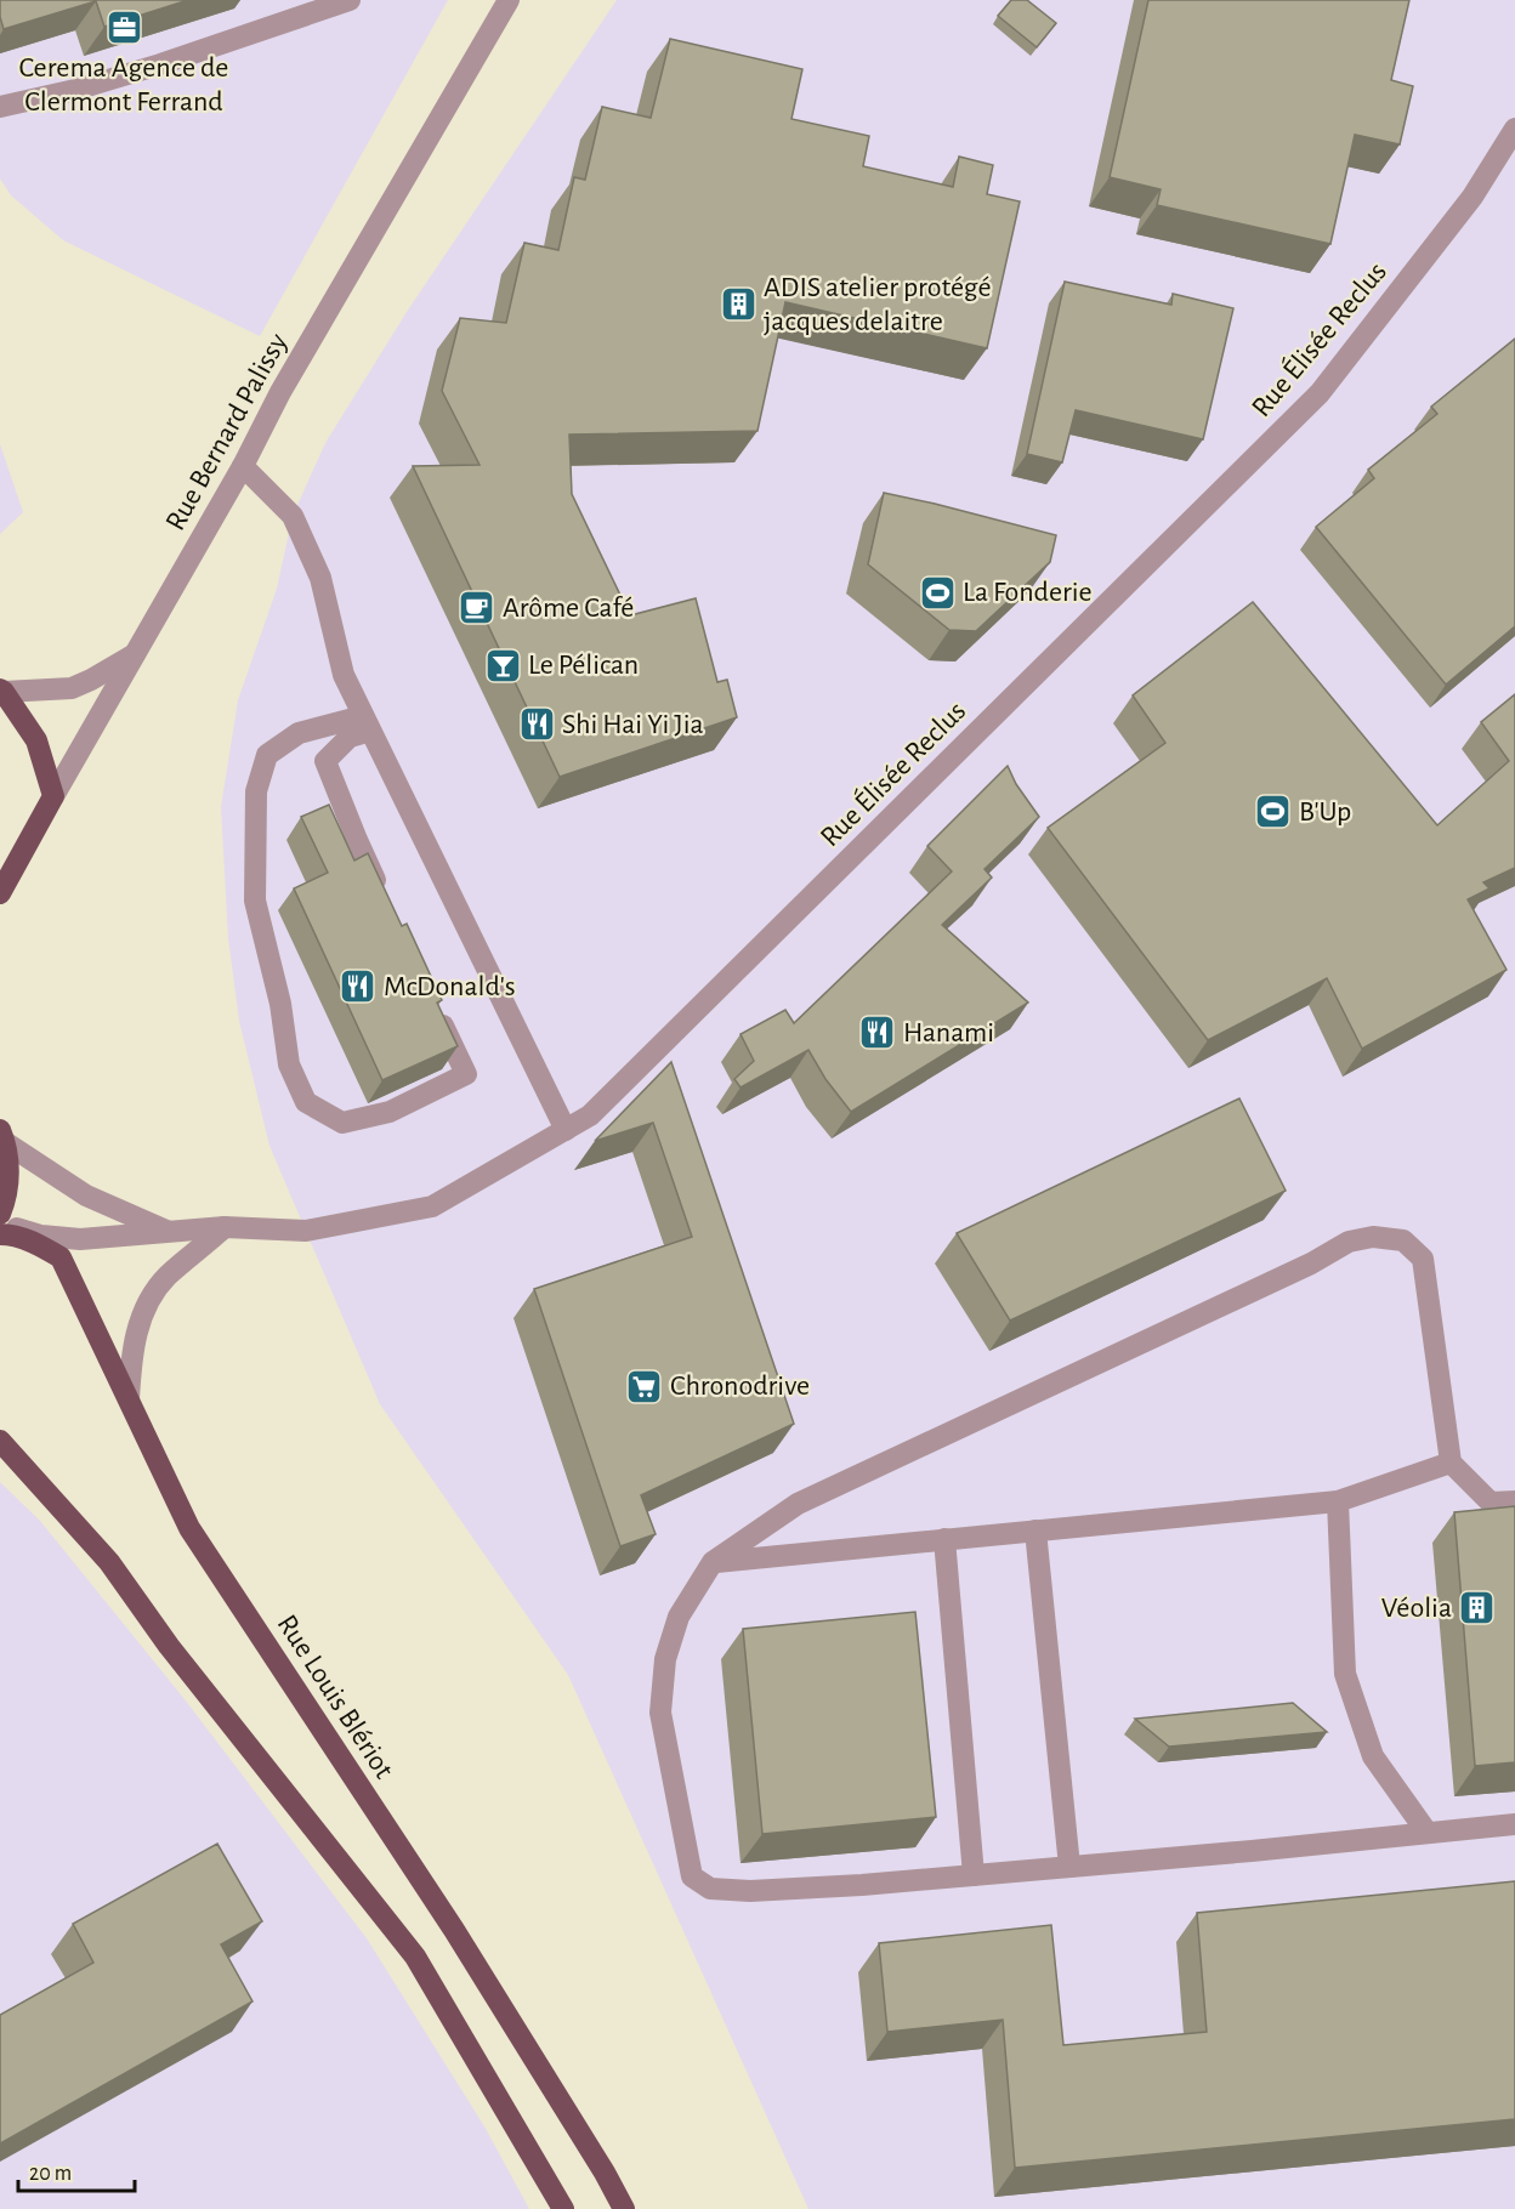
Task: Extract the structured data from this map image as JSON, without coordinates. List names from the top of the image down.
{
  "streets": {
    "main road": ["Rue Bernard Palissy", "Rue Louis Blériot"],
    "street": ["Rue Élisée Reclus"]
  },
  "places": {
    "office": ["Cerema Agence de Clermont Ferrand"],
    "building": ["ADIS atelier protégé jacques delaitre", "Véolia"],
    "sports": ["La Fonderie", "B'Up"],
    "cafe": ["Arôme Café"],
    "bar": ["Le Pélican"],
    "restaurant": ["Shi Hai Yi Jia", "McDonald's", "Hanami"],
    "supermarket": ["Chronodrive"]
  },
  "scale_bar": "20 m"
}
